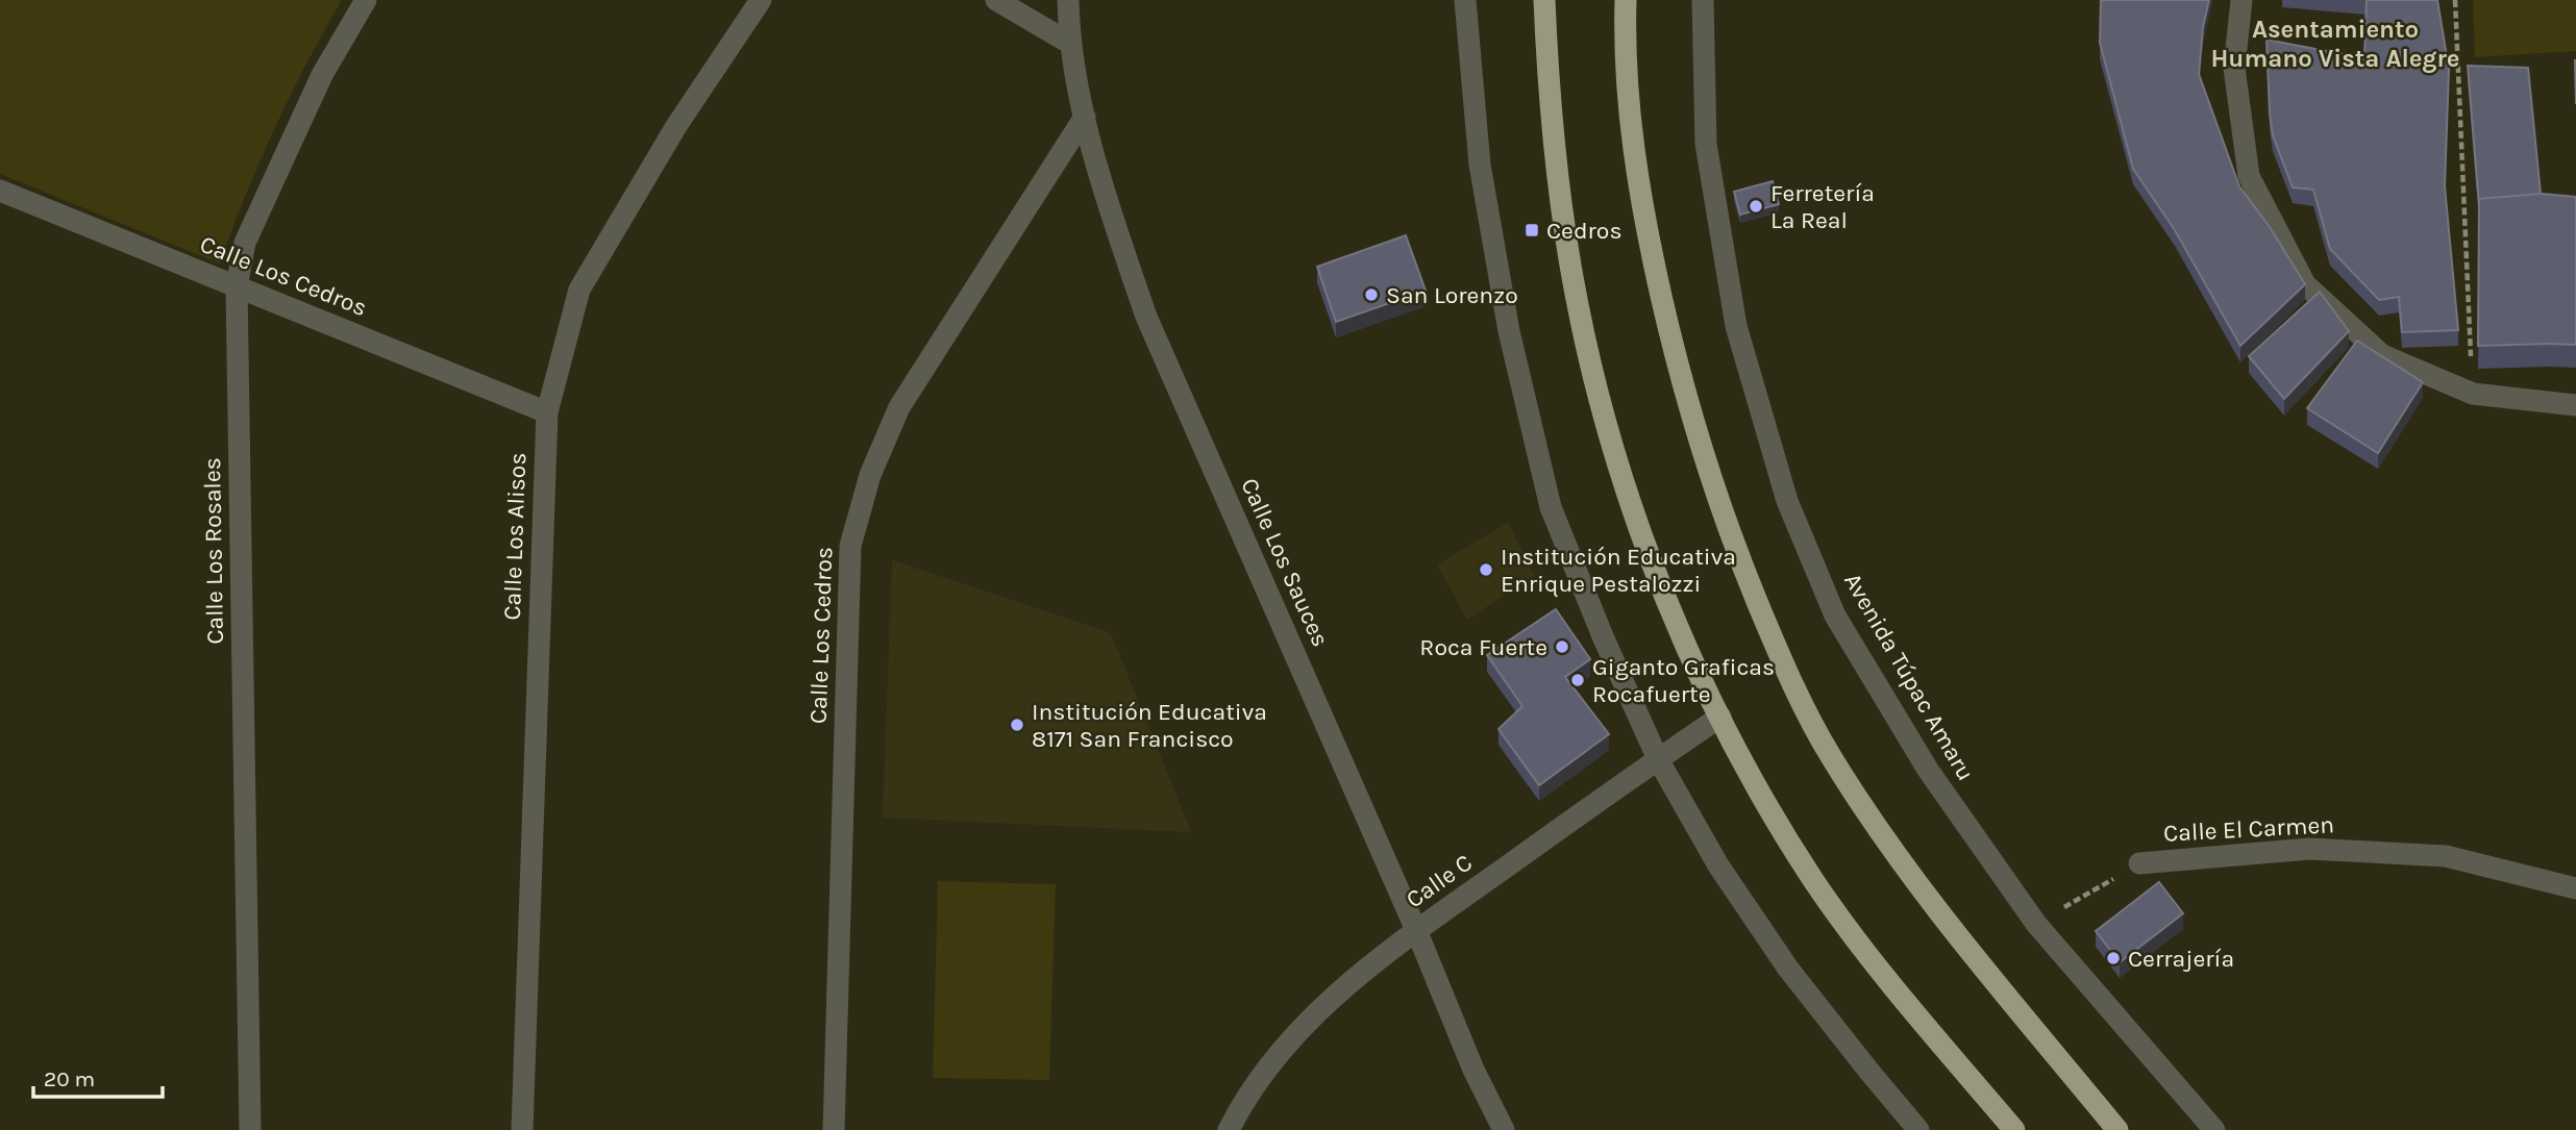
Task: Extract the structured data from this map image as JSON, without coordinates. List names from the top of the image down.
{
  "streets": {
    "street": [
      "Calle Los Cedros",
      "Calle Los Alisos",
      "Calle Los Rosales",
      "Calle Los Sauces",
      "Avenida Túpac Amaru",
      "Calle El Carmen",
      "Calle C"
    ]
  },
  "crossings": [
    ["Calle Los Cedros", "Calle Los Alisos"],
    ["Calle Los Cedros", "Calle Los Rosales"],
    ["Calle Los Cedros", "Calle Los Sauces"],
    ["Calle Los Sauces", "Calle C"]
  ],
  "districts": ["Asentamiento Humano Vista Alegre"],
  "places": {
    "other": [
      "Ferretería La Real",
      "San Lorenzo",
      "Institución Educativa Enrique Pestalozzi",
      "Roca Fuerte",
      "Giganto Graficas Rocafuerte",
      "Institución Educativa 8171 San Francisco",
      "Cerrajería"
    ],
    "transit": ["Cedros"]
  },
  "scale_bar": "20 m"
}
